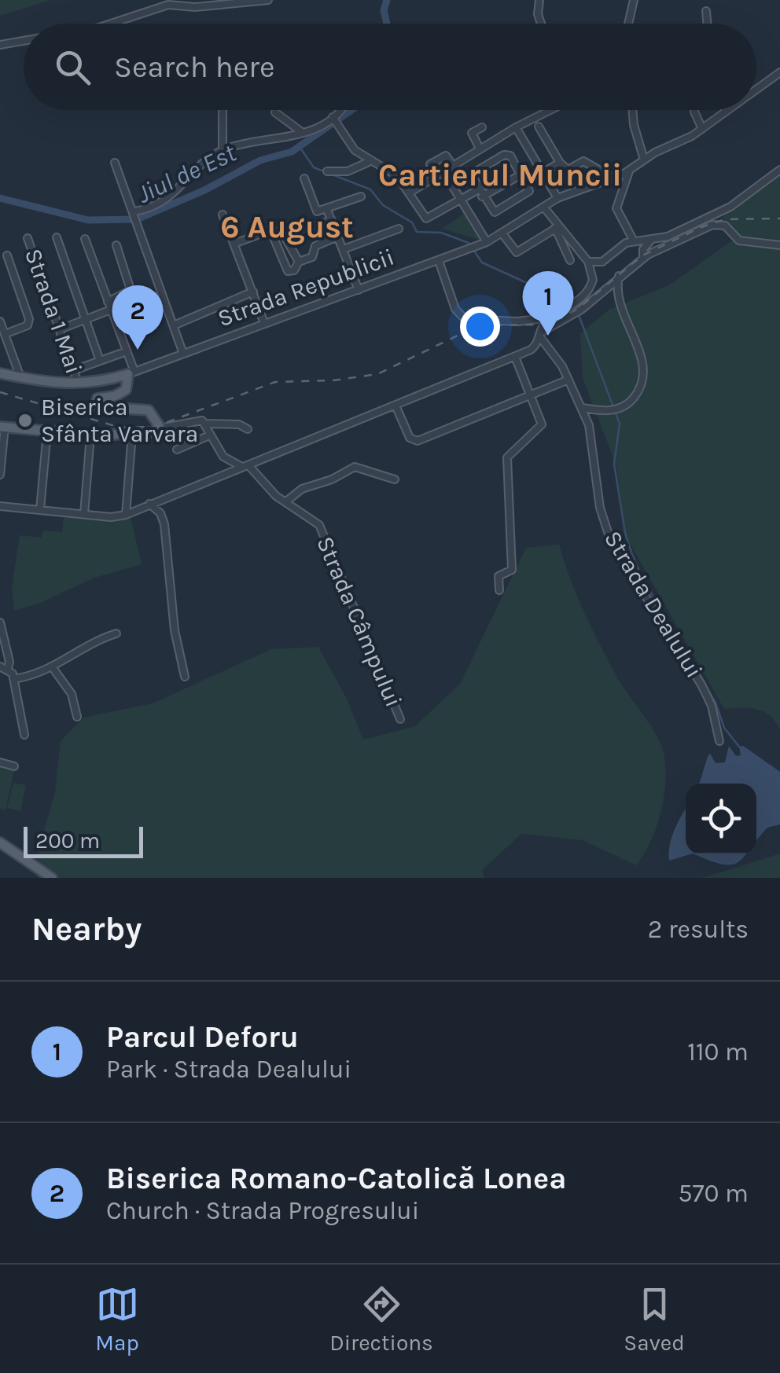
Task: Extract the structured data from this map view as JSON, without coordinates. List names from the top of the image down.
{
  "streets": {
    "main road": ["Strada Republicii"],
    "street": ["Strada 1 Mai", "Strada Dealului", "Strada Câmpului"]
  },
  "crossings": [
    ["Strada Republicii", "Strada 1 Mai"]
  ],
  "districts": ["Cartierul Muncii", "6 August"],
  "water": ["Jiul de Est"],
  "places": ["Biserica Sfânta Varvara"],
  "scale_bar": "200 m",
  "page": {
    "search": "Search here",
    "pins": ["1", "2"],
    "scale": "200 m",
    "heading": ["Nearby", "2 results"],
    "list": [
      {
        "mark": "1",
        "name": "Parcul Deforu",
        "note": "Park · Strada Dealului",
        "value": "110 m"
      },
      {
        "mark": "2",
        "name": "Biserica Romano-Catolică Lonea",
        "note": "Church · Strada Progresului",
        "value": "570 m"
      }
    ],
    "nav": ["Map", "Directions", "Saved"]
  }
}
